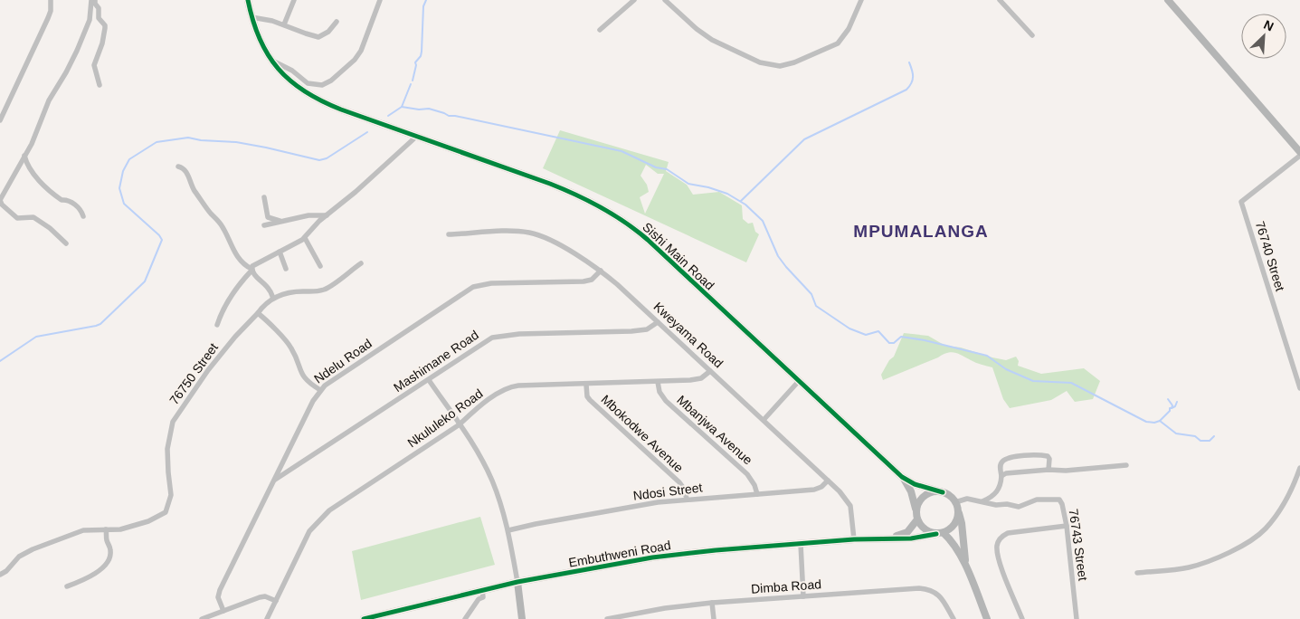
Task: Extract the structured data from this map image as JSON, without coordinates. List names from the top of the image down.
{
  "streets": {
    "street": [
      "Sishi Main Road",
      "76740 Street",
      "Kweyama Road",
      "Ndelu Road",
      "Mashimane Road",
      "76750 Street",
      "Nkululeko Road",
      "Mbanjwa Avenue",
      "Mbokodwe Avenue",
      "Ndosi Street",
      "76743 Street",
      "Embuthweni Road",
      "Dimba Road"
    ]
  },
  "crossings": [
    ["Sishi Main Road", "76743 Street"],
    ["Sishi Main Road", "Embuthweni Road"],
    ["Kweyama Road", "Ndelu Road"],
    ["Kweyama Road", "Mashimane Road"],
    ["Kweyama Road", "Nkululeko Road"],
    ["Kweyama Road", "Ndosi Street"],
    ["Kweyama Road", "Embuthweni Road"],
    ["Ndelu Road", "Mashimane Road"],
    ["Nkululeko Road", "Mbanjwa Avenue"],
    ["Nkululeko Road", "Mbokodwe Avenue"],
    ["Mbanjwa Avenue", "Ndosi Street"],
    ["Mbokodwe Avenue", "Ndosi Street"],
    ["76743 Street", "Embuthweni Road"]
  ],
  "districts": ["MPUMALANGA"],
  "north": "top right"
}
